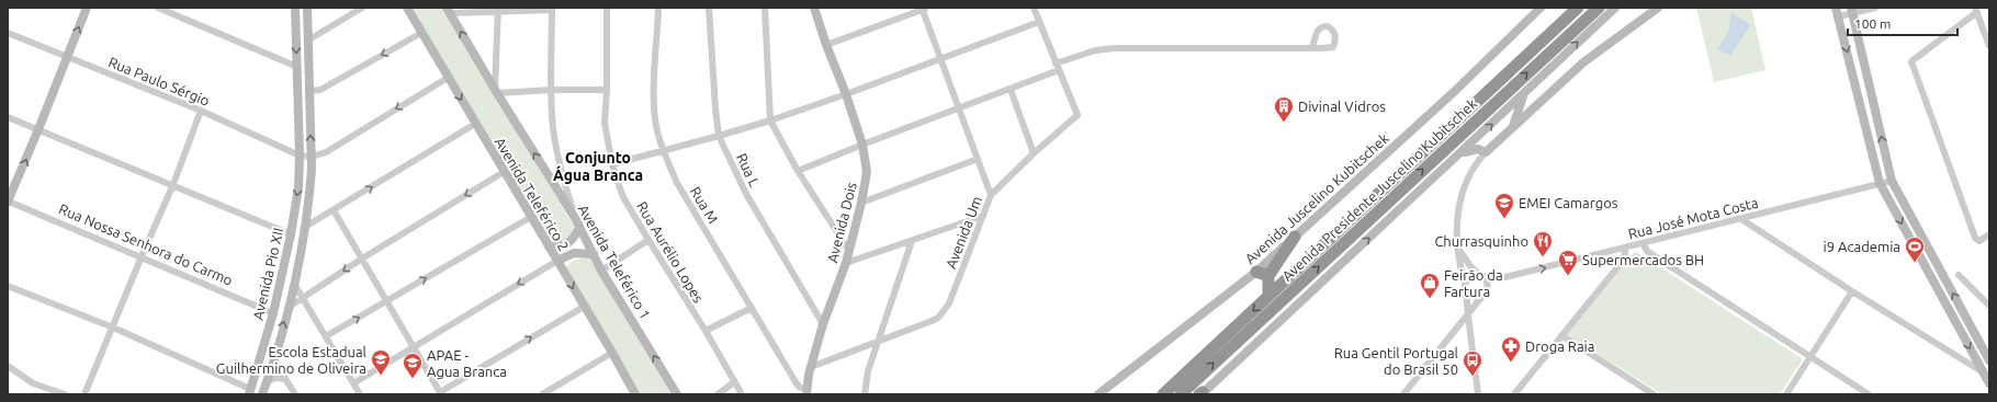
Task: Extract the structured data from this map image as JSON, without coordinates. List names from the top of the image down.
{
  "streets": {
    "highway": ["Avenida Presidente Juscelino Kubitschek"],
    "main road": [
      "Avenida Teleférico 2",
      "Avenida Juscelino Kubitschek",
      "Avenida Dois",
      "Avenida Teleférico 1",
      "Avenida Pio XII"
    ],
    "street": [
      "Rua Paulo Sérgio",
      "Rua L",
      "Rua M",
      "Rua José Mota Costa",
      "Avenida Um",
      "Rua Nossa Senhora do Carmo",
      "Rua Aurélio Lopes"
    ]
  },
  "crossings": [
    ["Rua Paulo Sérgio", "Avenida Pio XII"],
    ["Rua L", "Avenida Dois"],
    ["Rua M", "Avenida Dois"],
    ["Avenida Dois", "Avenida Um"],
    ["Rua Nossa Senhora do Carmo", "Avenida Pio XII"]
  ],
  "one_way": ["Avenida Teleférico 1"],
  "districts": ["Conjunto Água Branca"],
  "places": {
    "building": ["Divinal Vidros"],
    "school or university": ["EMEI Camargos", "Escola Estadual Guilhermino de Oliveira", "APAE - Agua Branca"],
    "restaurant": ["Churrasquinho"],
    "sports": ["i9 Academia"],
    "supermarket": ["Supermercados BH"],
    "shop": ["Feirão da Fartura"],
    "pharmacy": ["Droga Raia"],
    "bus stop": ["Rua Gentil Portugal do Brasil 50"]
  },
  "scale_bar": "100 m"
}
